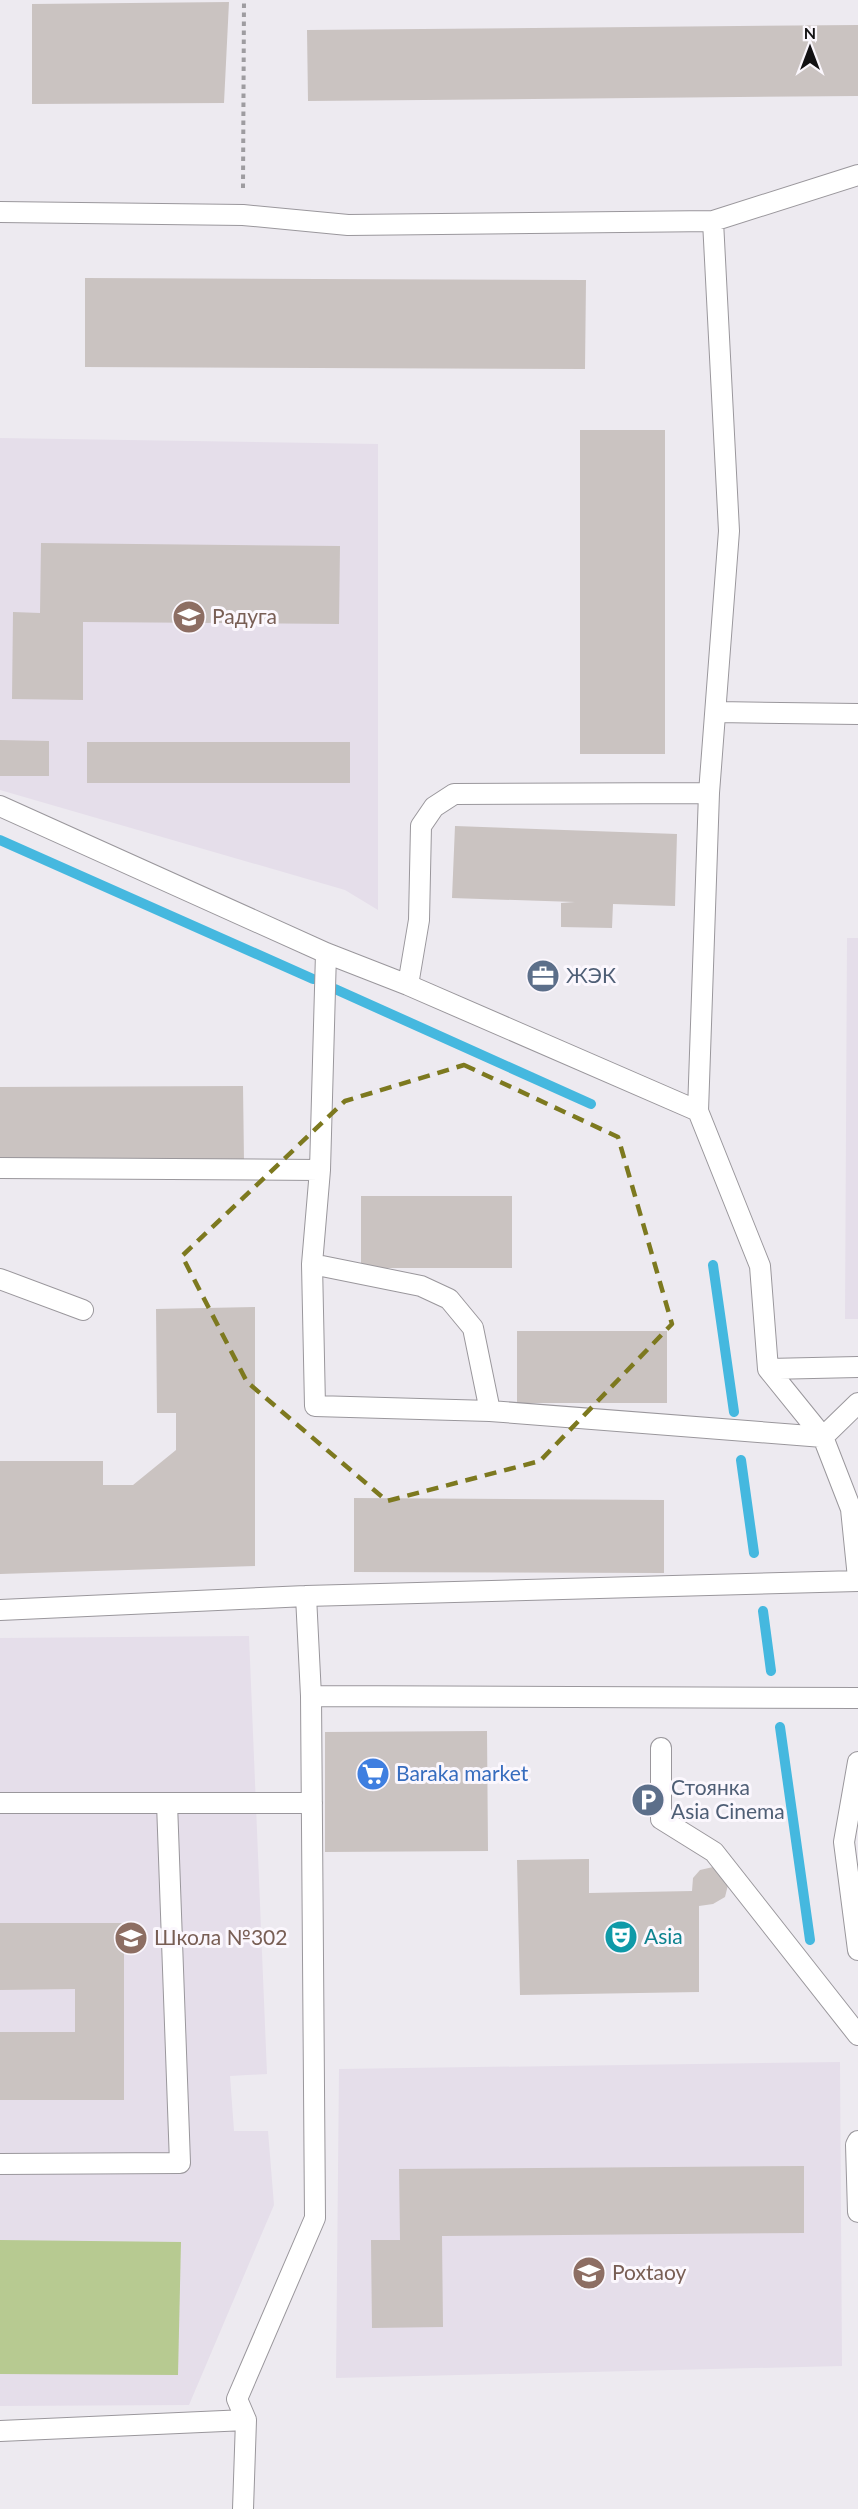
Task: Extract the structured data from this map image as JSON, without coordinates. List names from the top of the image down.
{
  "places": {
    "school or university": ["Радуга", "Школа №302", "Poxtaoy"],
    "office": ["ЖЭК"],
    "supermarket": ["Baraka market"],
    "parking": ["Стоянка Asia Cinema"],
    "theatre": ["Asia"]
  },
  "north": "top"
}
